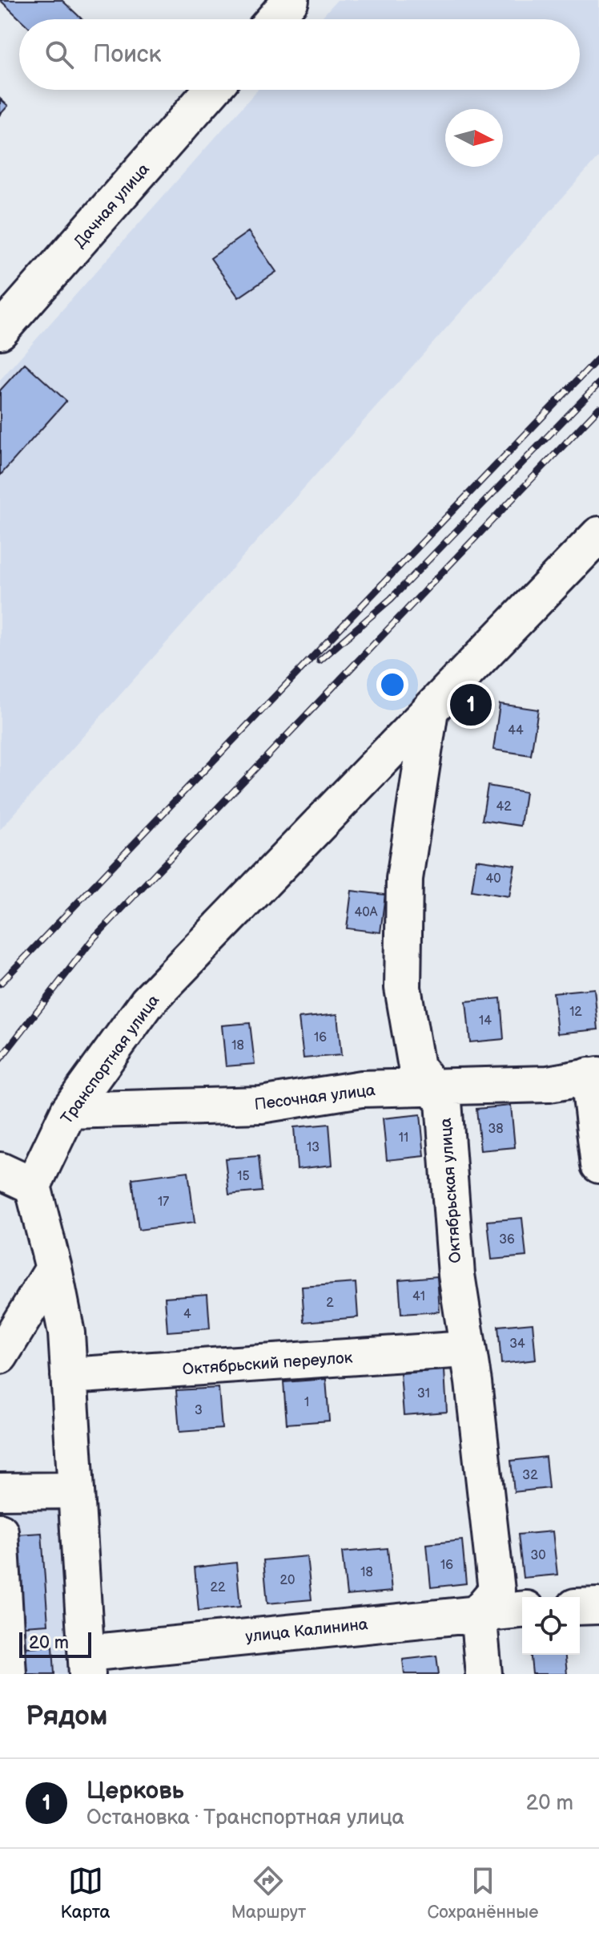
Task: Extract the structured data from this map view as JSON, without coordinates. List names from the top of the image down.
{
  "streets": {
    "street": [
      "Дачная улица",
      "Транспортная улица",
      "Песочная улица",
      "Октябрьская улица",
      "Октябрьский переулок",
      "улица Калинина"
    ]
  },
  "crossings": [
    ["Транспортная улица", "Песочная улица"],
    ["Транспортная улица", "Октябрьская улица"],
    ["Песочная улица", "Октябрьская улица"],
    ["Октябрьская улица", "Октябрьский переулок"],
    ["Октябрьская улица", "улица Калинина"]
  ],
  "house_numbers": [
    "44",
    "42",
    "40",
    "40А",
    "12",
    "14",
    "16",
    "18",
    "38",
    "11",
    "13",
    "15",
    "17",
    "36",
    "41",
    "2",
    "4",
    "34",
    "31",
    "1",
    "3",
    "32",
    "30",
    "16",
    "18",
    "20",
    "22"
  ],
  "scale_bar": "20 m",
  "north": "right",
  "page": {
    "search": "Поиск",
    "pins": "1",
    "scale": "20 m",
    "heading": "Рядом",
    "list": [
      {
        "mark": "1",
        "name": "Церковь",
        "note": "Остановка · Транспортная улица",
        "value": "20 m"
      }
    ],
    "nav": ["Карта", "Маршрут", "Сохранённые"]
  }
}
